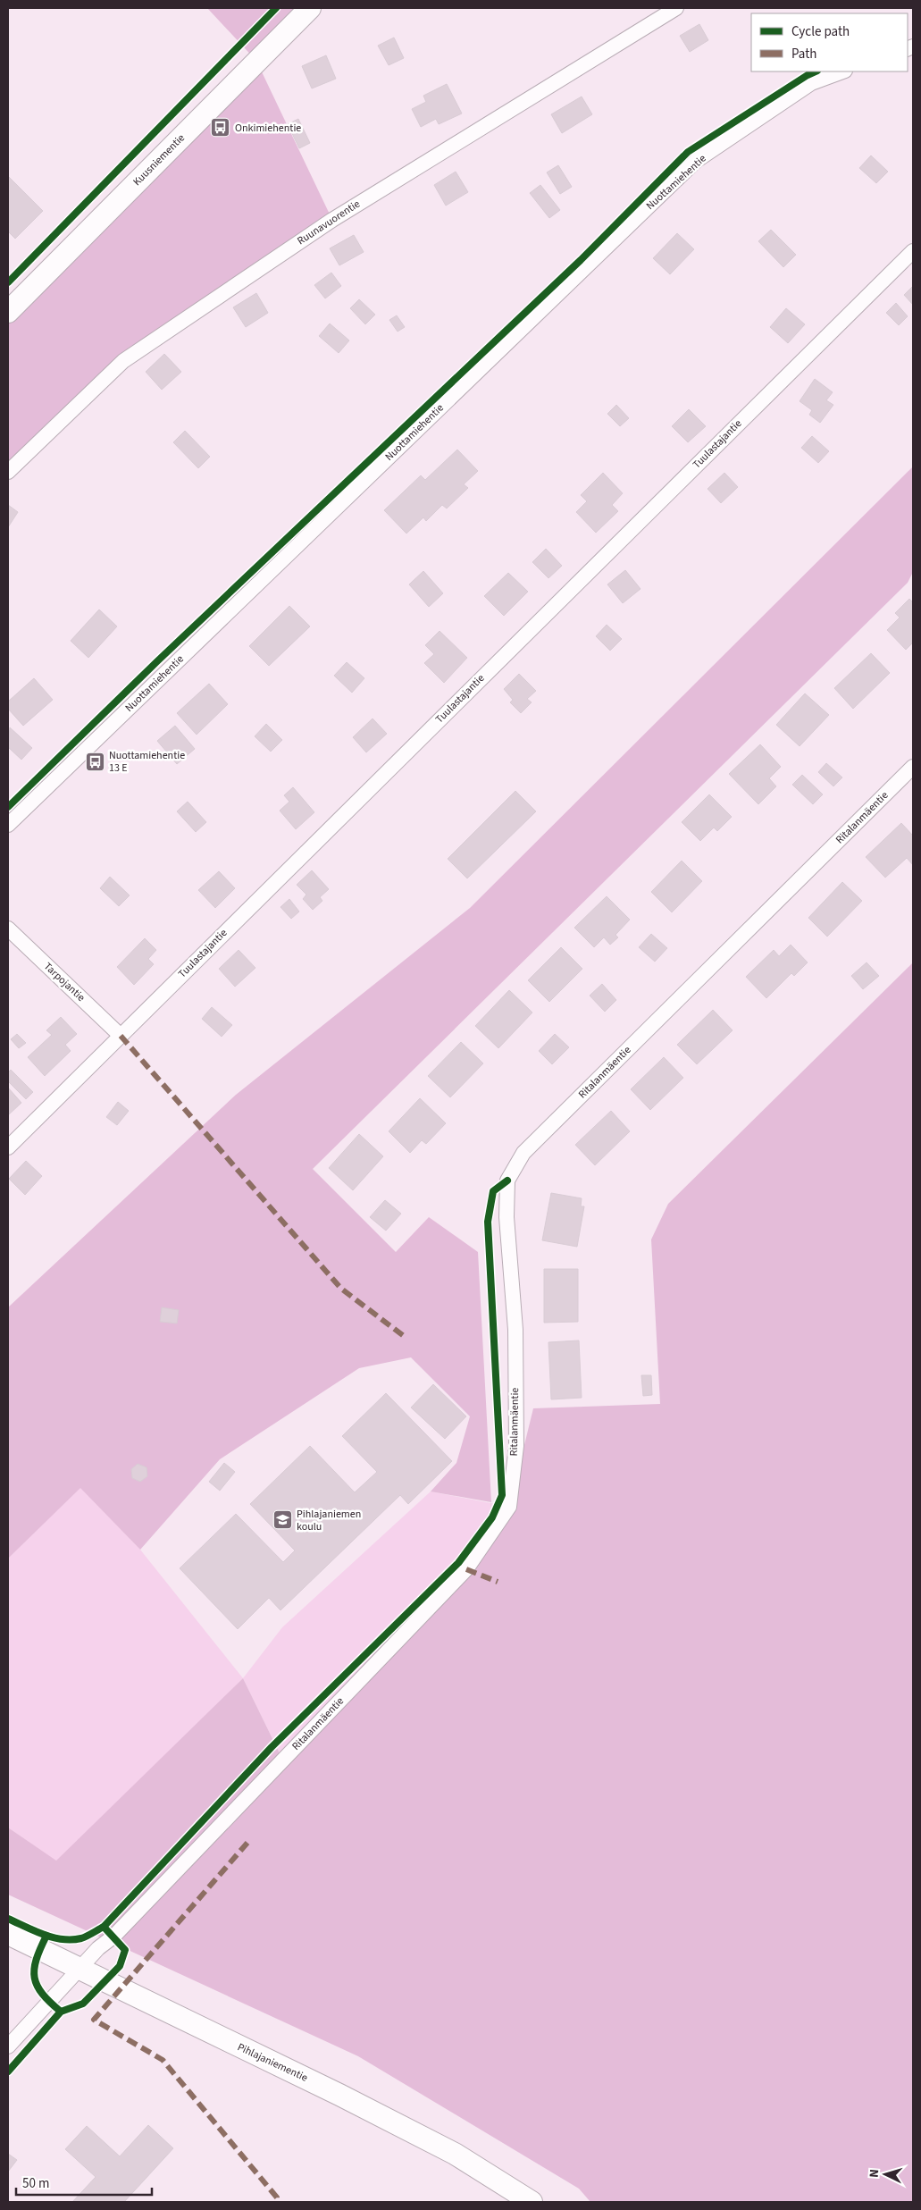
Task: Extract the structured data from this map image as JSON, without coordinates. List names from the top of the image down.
{
  "streets": {
    "street": [
      "Kuusniementie",
      "Nuottamiehentie",
      "Ruunavuorentie",
      "Tuulastajantie",
      "Ritalanmäentie",
      "Tarpojantie",
      "Pihlajaniementie"
    ]
  },
  "crossings": [
    ["Tuulastajantie", "Tarpojantie"],
    ["Ritalanmäentie", "Pihlajaniementie"]
  ],
  "places": {
    "bus stop": ["Onkimiehentie", "Nuottamiehentie 13 E"],
    "school or university": ["Pihlajaniemen koulu"]
  },
  "legend": ["Cycle path", "Path"],
  "scale_bar": "50 m",
  "north": "left"
}
